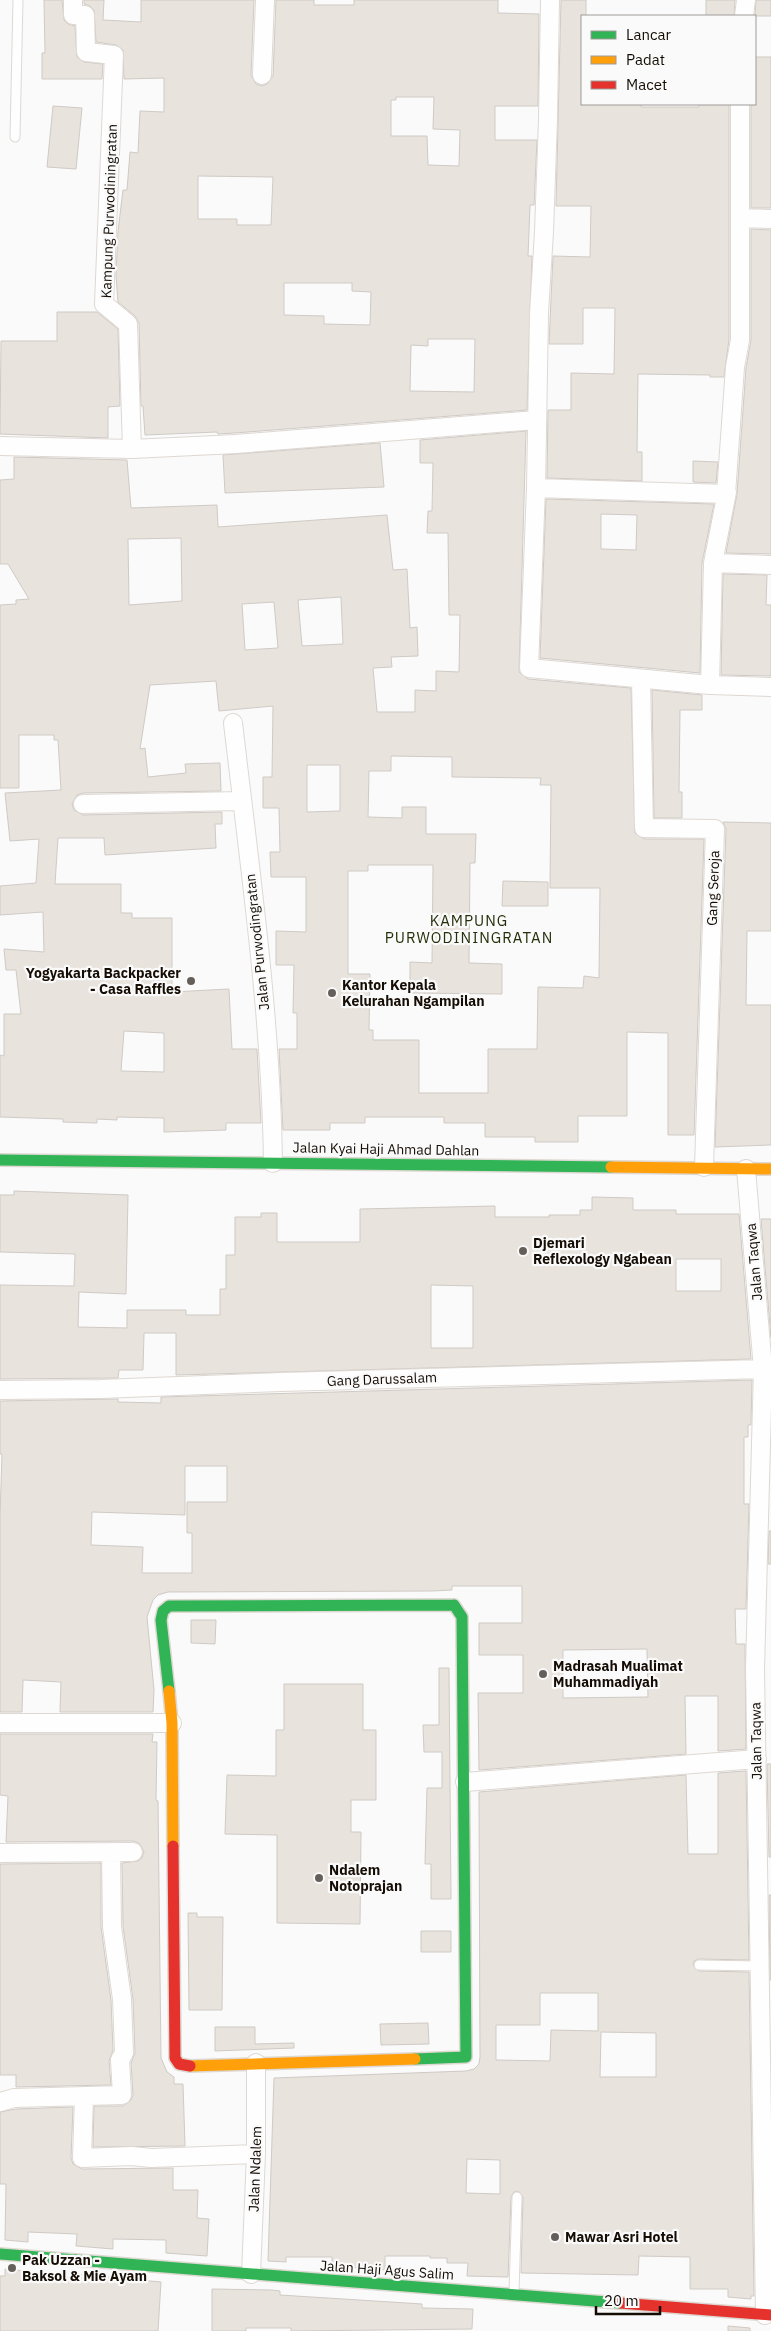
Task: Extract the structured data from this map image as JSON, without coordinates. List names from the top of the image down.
{
  "streets": {
    "street": [
      "Kampung Purwodiningratan",
      "Gang Seroja",
      "Jalan Purwodingratan",
      "Jalan Kyai Haji Ahmad Dahlan",
      "Jalan Taqwa",
      "Gang Darussalam",
      "Jalan Ndalem",
      "Jalan Haji Agus Salim"
    ]
  },
  "crossings": [
    ["Gang Seroja", "Jalan Kyai Haji Ahmad Dahlan"],
    ["Jalan Purwodingratan", "Jalan Kyai Haji Ahmad Dahlan"],
    ["Jalan Kyai Haji Ahmad Dahlan", "Jalan Taqwa"],
    ["Jalan Taqwa", "Gang Darussalam"],
    ["Jalan Taqwa", "Jalan Haji Agus Salim"],
    ["Jalan Ndalem", "Jalan Haji Agus Salim"]
  ],
  "districts": ["KAMPUNG PURWODININGRATAN"],
  "places": [
    "Yogyakarta Backpacker - Casa Raffles",
    "Kantor Kepala Kelurahan Ngampilan",
    "Djemari Reflexology Ngabean",
    "Madrasah Mualimat Muhammadiyah",
    "Ndalem Notoprajan",
    "Mawar Asri Hotel",
    "Pak Uzzan - Baksol & Mie Ayam"
  ],
  "legend": ["Lancar", "Padat", "Macet"],
  "scale_bar": "20 m"
}
